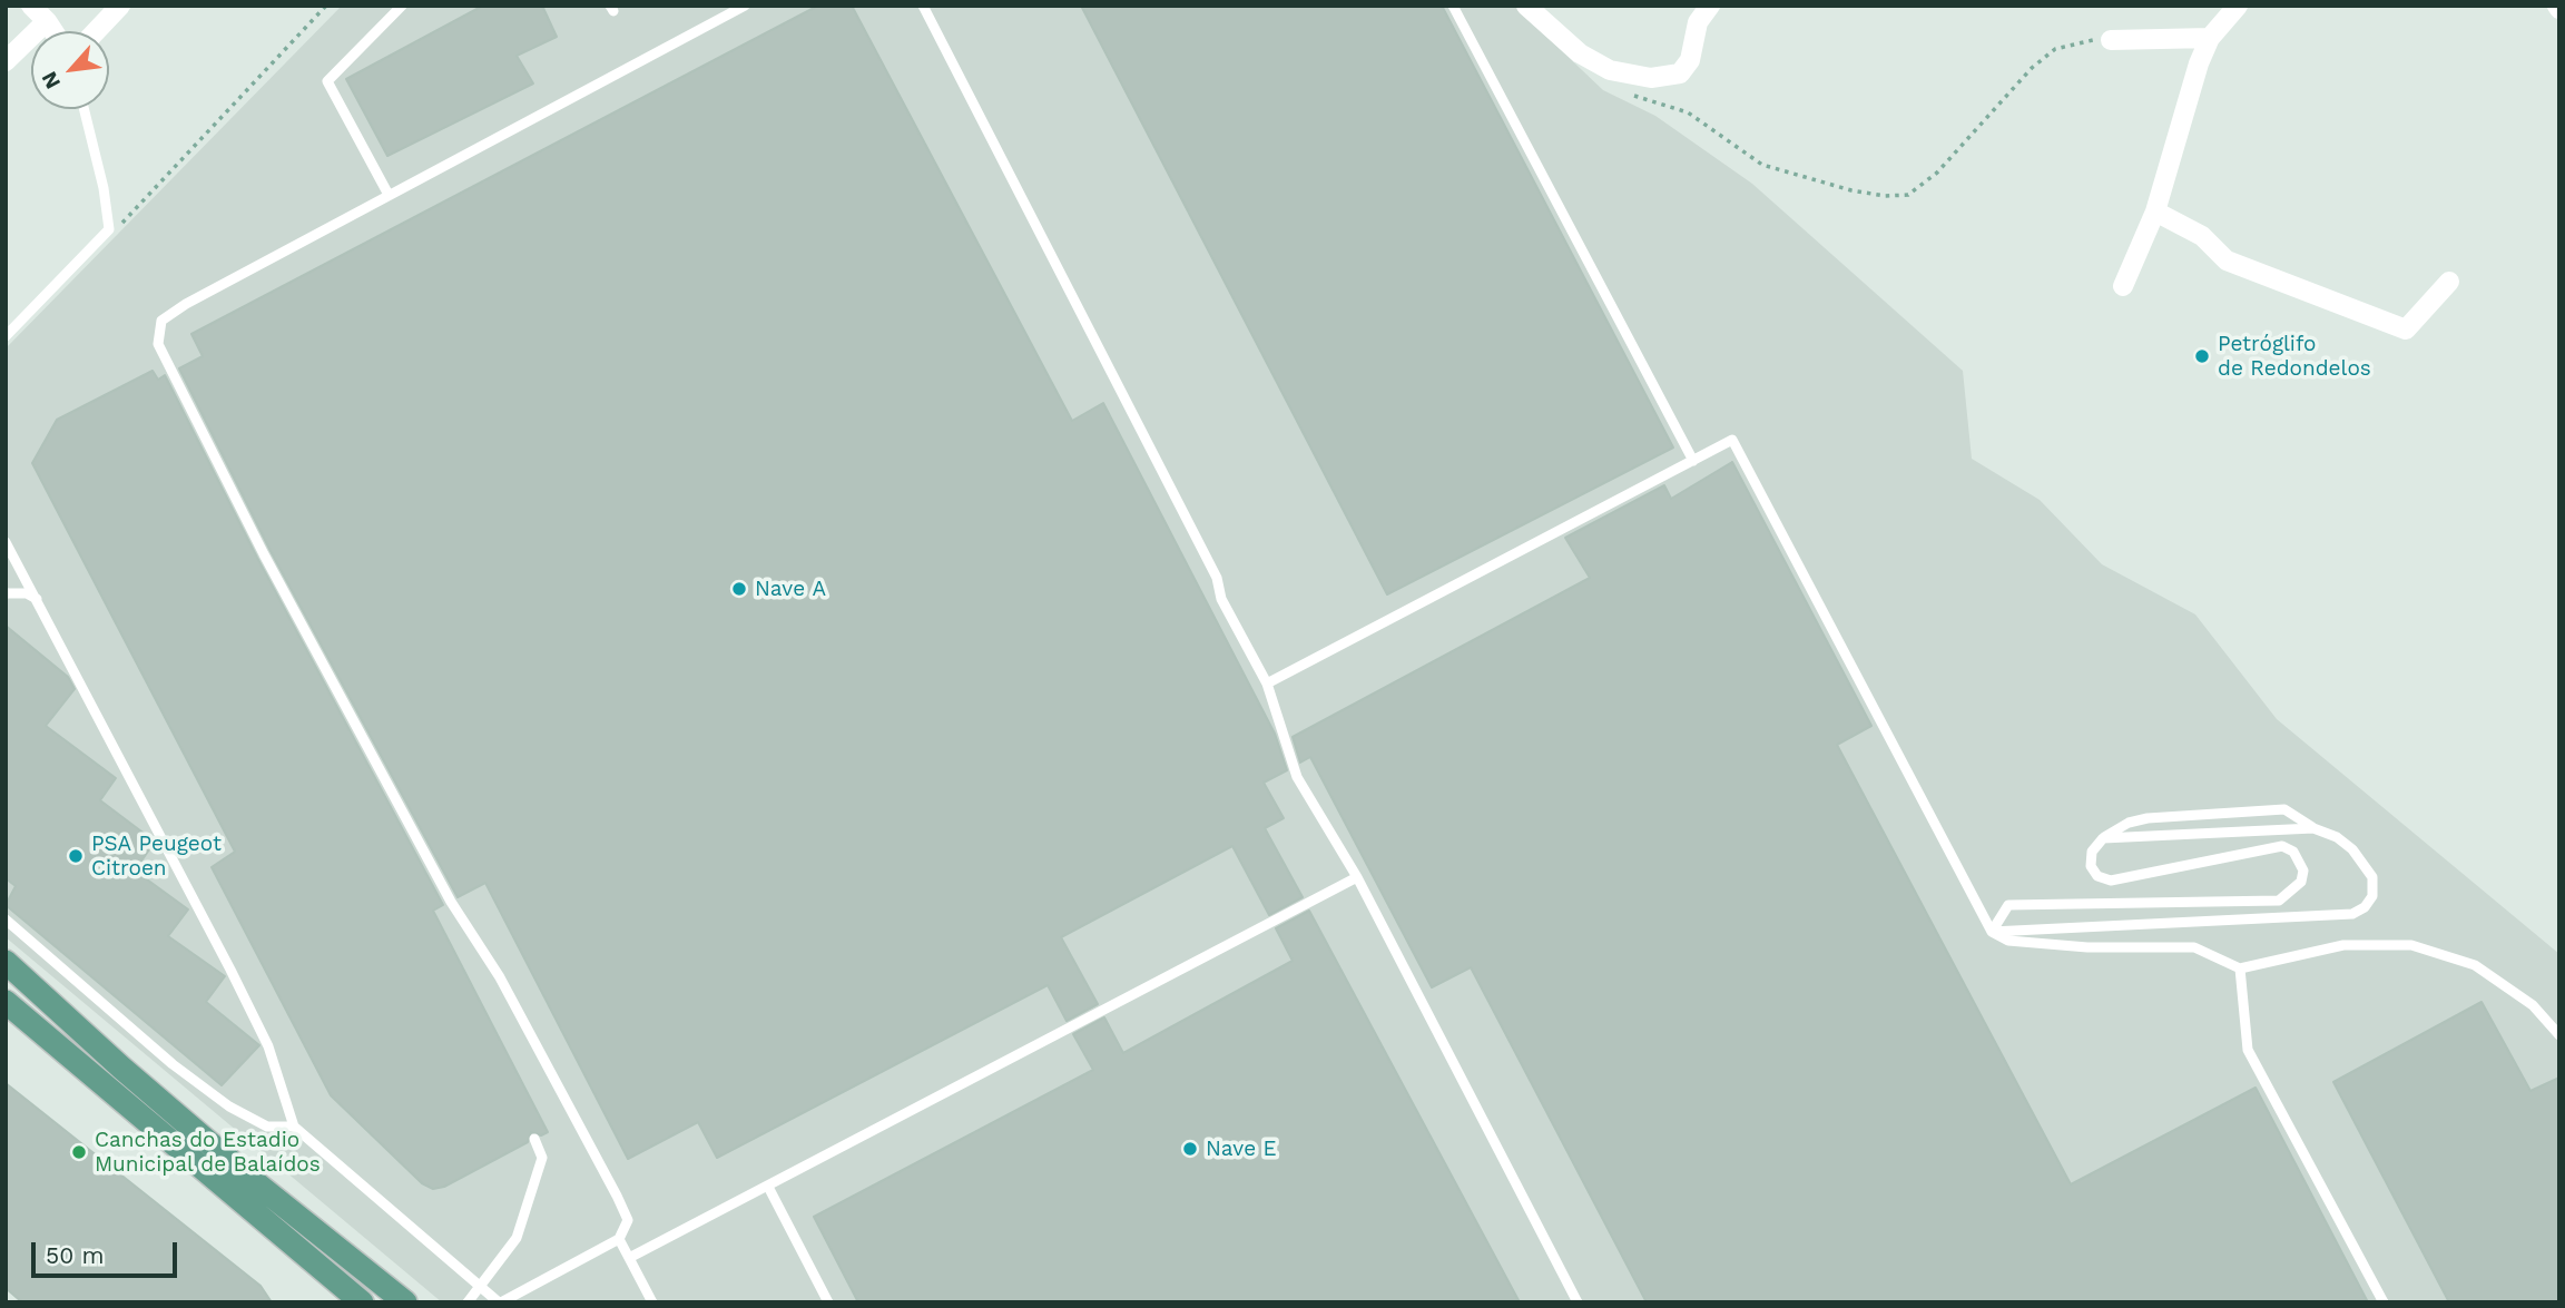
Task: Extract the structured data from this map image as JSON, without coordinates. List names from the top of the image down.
{
  "places": [
    "Petróglifo de Redondelos",
    "Nave A",
    "PSA Peugeot Citroen",
    "Nave E",
    "Canchas do Estadio Municipal de Balaídos"
  ],
  "scale_bar": "50 m",
  "north": "bottom left"
}
